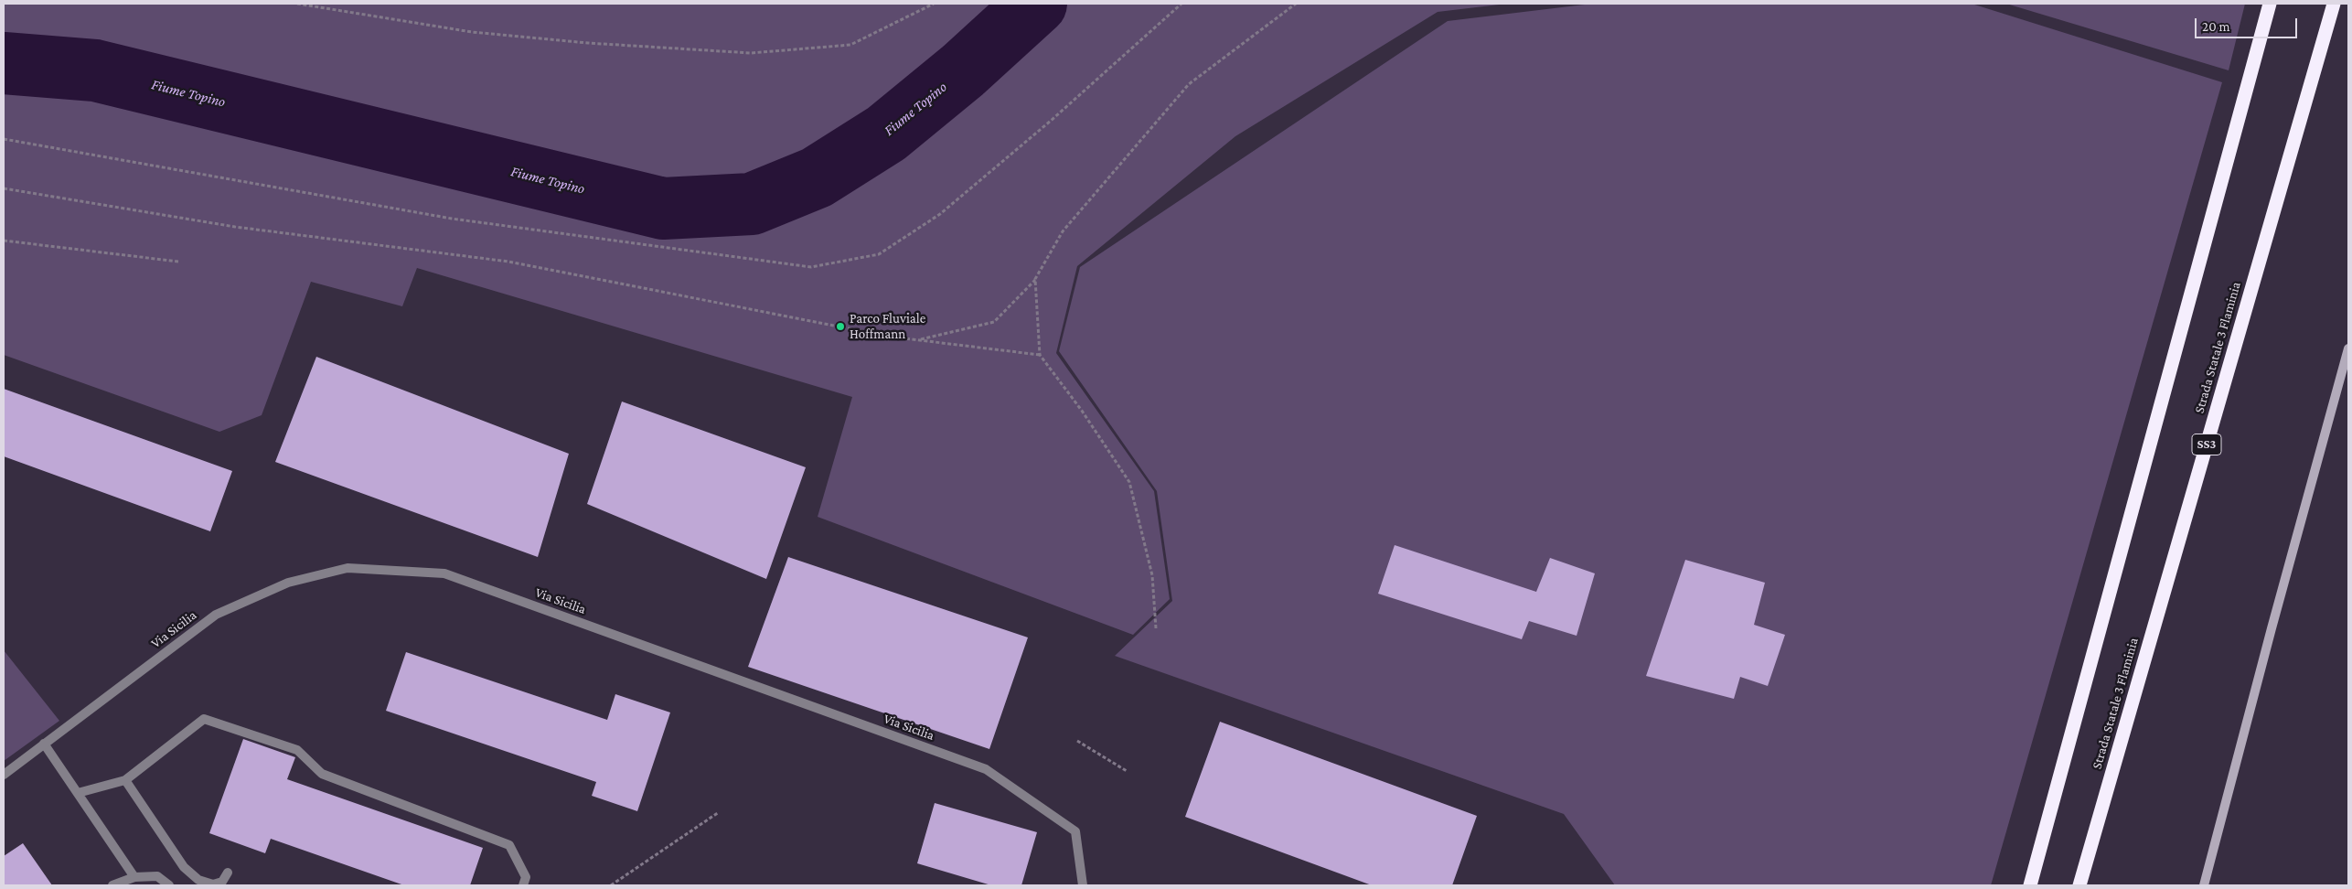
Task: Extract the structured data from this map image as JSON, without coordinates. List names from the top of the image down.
{
  "streets": {
    "highway": ["Strada Statale 3 Flaminia", "SS3"],
    "street": ["Via Sicilia"]
  },
  "water": ["Fiume Topino"],
  "places": ["Parco Fluviale Hoffmann"],
  "scale_bar": "20 m"
}
